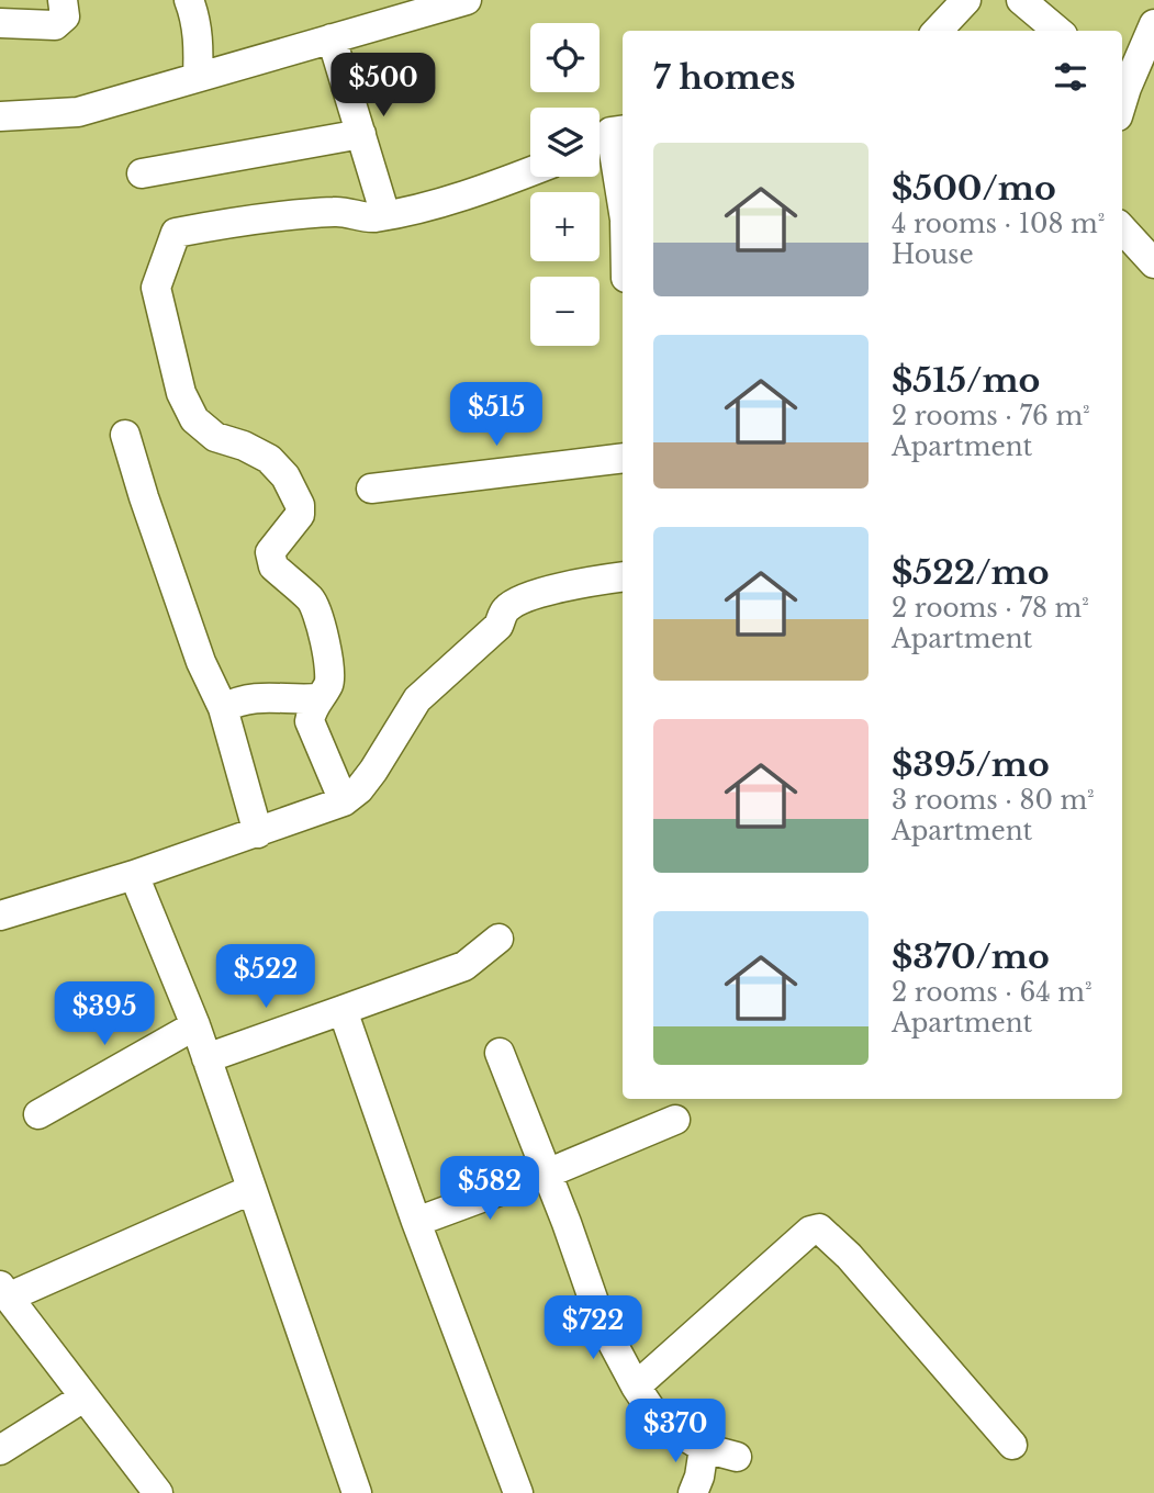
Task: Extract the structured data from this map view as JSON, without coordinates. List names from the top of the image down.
{
  "page": {
    "map_buttons": ["+", "−"],
    "heading": "7 homes",
    "price": [
      "$500",
      "$515",
      "$522",
      "$395",
      "$582",
      "$722",
      "$370"
    ],
    "list": [
      {
        "name": "$500/mo",
        "note": "4 rooms · 108 m² · House"
      },
      {
        "name": "$515/mo",
        "note": "2 rooms · 76 m² · Apartment"
      },
      {
        "name": "$522/mo",
        "note": "2 rooms · 78 m² · Apartment"
      },
      {
        "name": "$395/mo",
        "note": "3 rooms · 80 m² · Apartment"
      },
      {
        "name": "$370/mo",
        "note": "2 rooms · 64 m² · Apartment"
      }
    ]
  }
}
